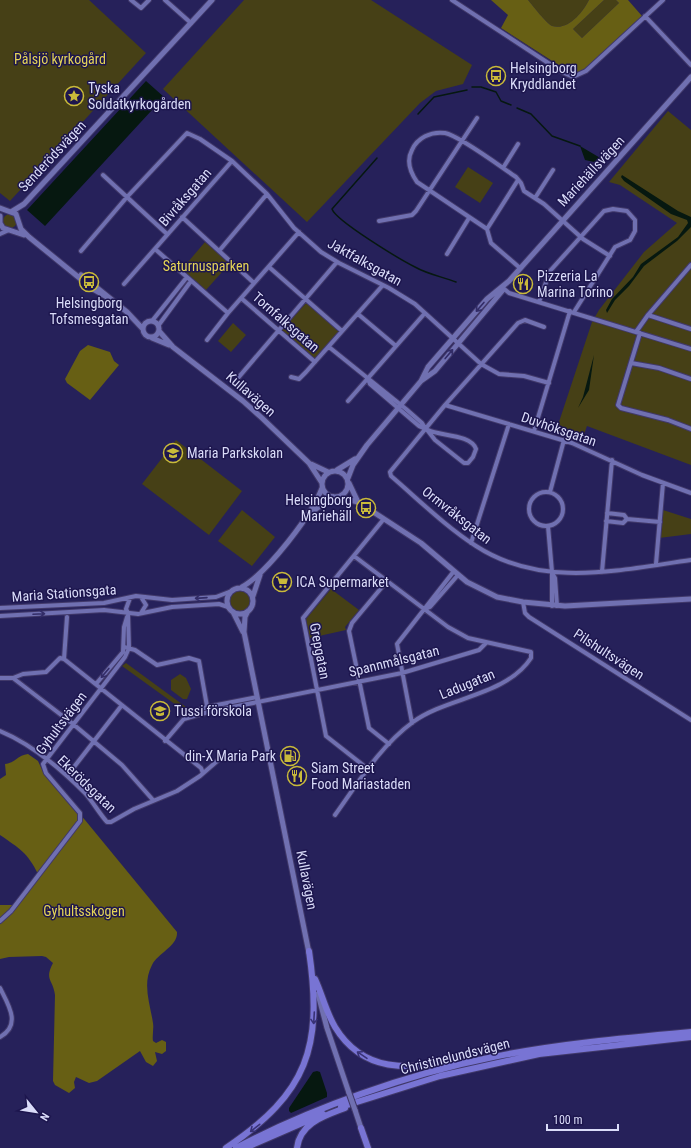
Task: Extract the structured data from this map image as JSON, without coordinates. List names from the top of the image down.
{
  "streets": {
    "main road": ["Christinelundsvägen"],
    "street": [
      "Senderödsvägen",
      "Mariehällsvägen",
      "Bivråksgatan",
      "Jaktfalksgatan",
      "Tornfalksgatan",
      "Kullavägen",
      "Duvhöksgatan",
      "Ormvråksgatan",
      "Maria Stationsgata",
      "Grepgatan",
      "Pilshultsvägen",
      "Spannmålsgatan",
      "Ladugatan",
      "Gyhultsvägen",
      "Ekerödsgatan"
    ]
  },
  "crossings": [
    ["Senderödsvägen", "Kullavägen"],
    ["Mariehällsvägen", "Jaktfalksgatan"],
    ["Mariehällsvägen", "Tornfalksgatan"],
    ["Mariehällsvägen", "Kullavägen"],
    ["Mariehällsvägen", "Pilshultsvägen"],
    ["Bivråksgatan", "Jaktfalksgatan"],
    ["Kullavägen", "Maria Stationsgata"],
    ["Kullavägen", "Pilshultsvägen"],
    ["Kullavägen", "Spannmålsgatan"],
    ["Grepgatan", "Pilshultsvägen"],
    ["Grepgatan", "Spannmålsgatan"],
    ["Grepgatan", "Ladugatan"],
    ["Spannmålsgatan", "Ladugatan"],
    ["Gyhultsvägen", "Ekerödsgatan"]
  ],
  "parks": ["Pålsjö kyrkogård", "Saturnusparken", "Gyhultsskogen"],
  "places": {
    "bus stop": ["Helsingborg Kryddlandet", "Helsingborg Tofsmesgatan", "Helsingborg Mariehäll"],
    "place": ["Tyska Soldatkyrkogården"],
    "restaurant": ["Pizzeria La Marina Torino", "Siam Street Food Mariastaden"],
    "school or university": ["Maria Parkskolan", "Tussi förskola"],
    "supermarket": ["ICA Supermarket"],
    "fuel station": ["din-X Maria Park"]
  },
  "scale_bar": "100 m",
  "north": "bottom right"
}
